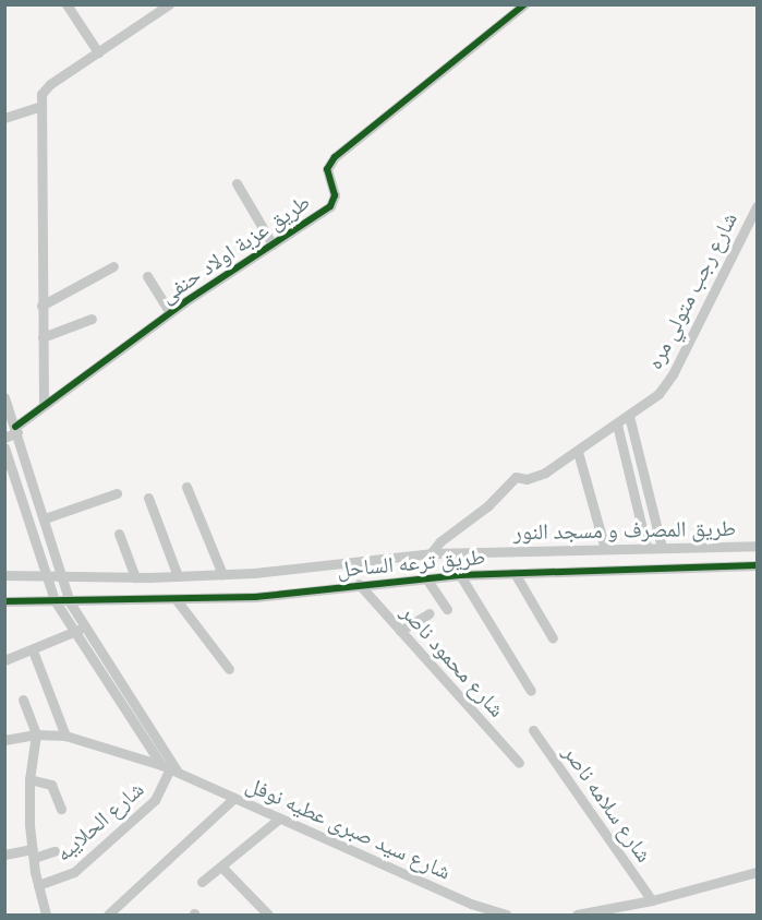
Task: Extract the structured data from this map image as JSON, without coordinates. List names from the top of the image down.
{
  "streets": {
    "street": [
      "طريق عزبة اولاد حنفى",
      "شارع رجب متولي مره",
      "طريق المصرف و مسجد النور",
      "طريق ترعه الساحل",
      "شارع محمود ناصر",
      "شارع سلامه ناصر",
      "شارع الحلايبه",
      "شارع سيد صبرى عطيه نوفل"
    ]
  },
  "crossings": [
    ["شارع رجب متولي مره", "طريق المصرف و مسجد النور"],
    ["طريق ترعه الساحل", "شارع محمود ناصر"],
    ["شارع الحلايبه", "شارع سيد صبرى عطيه نوفل"]
  ]
}
